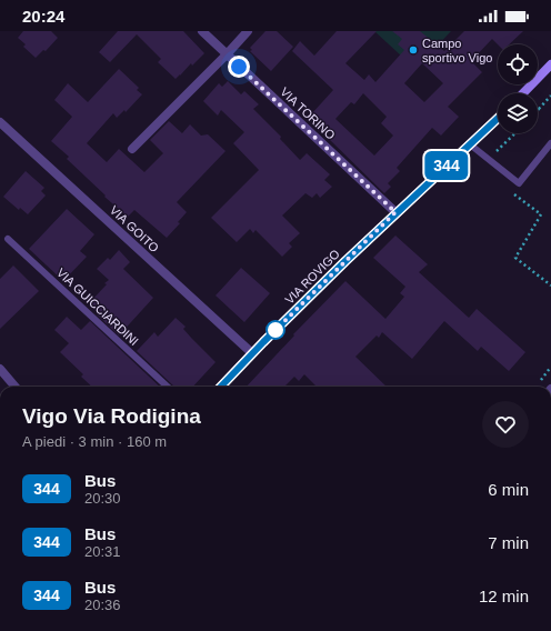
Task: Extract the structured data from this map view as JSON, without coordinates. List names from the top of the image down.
{
  "streets": {
    "main road": ["VIA ROVIGO"],
    "street": ["VIA TORINO", "VIA GOITO"],
    "lane": ["VIA GUICCIARDINI"]
  },
  "crossings": [
    ["VIA TORINO", "VIA ROVIGO"],
    ["VIA GOITO", "VIA ROVIGO"]
  ],
  "places": ["Campo sportivo Vigo"],
  "lines": ["bus line 344"],
  "page": {
    "status": "20:24",
    "on_map": "344",
    "heading": ["Vigo Via Rodigina", "A piedi · 3 min · 160 m"],
    "list": [
      {
        "mark": "344",
        "name": "Bus",
        "note": "20:30",
        "value": "6 min"
      },
      {
        "mark": "344",
        "name": "Bus",
        "note": "20:31",
        "value": "7 min"
      },
      {
        "mark": "344",
        "name": "Bus",
        "note": "20:36",
        "value": "12 min"
      }
    ]
  }
}
